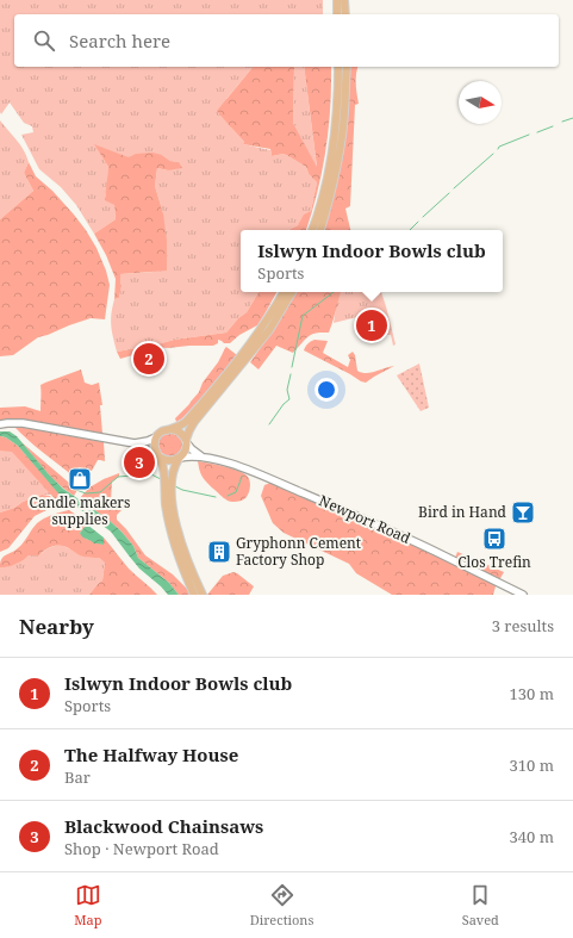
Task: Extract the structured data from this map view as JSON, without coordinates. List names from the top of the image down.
{
  "streets": {
    "main road": ["Newport Road"]
  },
  "places": {
    "shop": ["Candle makers supplies"],
    "bar": ["Bird in Hand"],
    "bus stop": ["Clos Trefin"],
    "building": ["Gryphonn Cement Factory Shop"]
  },
  "north": "right",
  "page": {
    "search": "Search here",
    "popup": ["Islwyn Indoor Bowls club", "Sports"],
    "pins": ["1", "2", "3"],
    "heading": ["Nearby", "3 results"],
    "list": [
      {
        "mark": "1",
        "name": "Islwyn Indoor Bowls club",
        "note": "Sports",
        "value": "130 m"
      },
      {
        "mark": "2",
        "name": "The Halfway House",
        "note": "Bar",
        "value": "310 m"
      },
      {
        "mark": "3",
        "name": "Blackwood Chainsaws",
        "note": "Shop · Newport Road",
        "value": "340 m"
      }
    ],
    "nav": ["Map", "Directions", "Saved"]
  }
}
